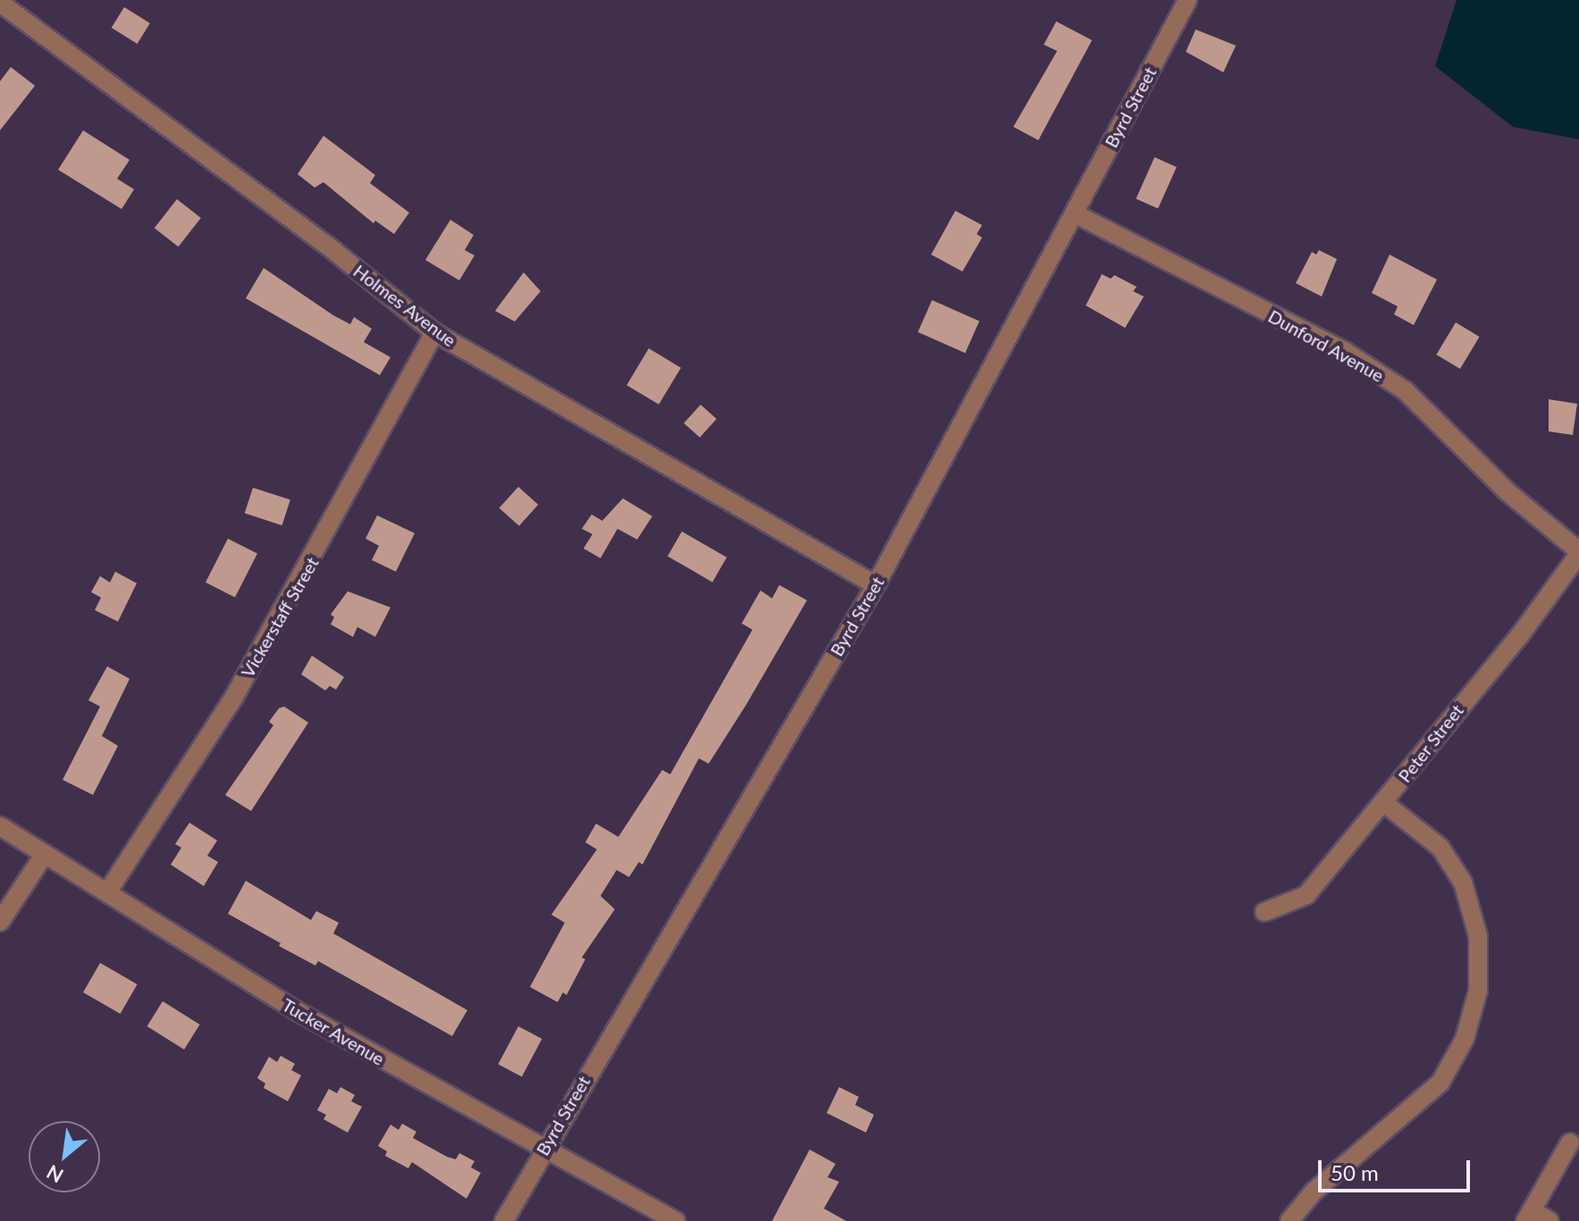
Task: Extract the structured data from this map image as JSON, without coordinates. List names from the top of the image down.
{
  "streets": {
    "street": [
      "Byrd Street",
      "Holmes Avenue",
      "Dunford Avenue",
      "Vickerstaff Street",
      "Peter Street",
      "Tucker Avenue"
    ]
  },
  "crossings": [
    ["Byrd Street", "Holmes Avenue"],
    ["Byrd Street", "Dunford Avenue"],
    ["Byrd Street", "Tucker Avenue"],
    ["Holmes Avenue", "Vickerstaff Street"],
    ["Dunford Avenue", "Peter Street"],
    ["Vickerstaff Street", "Tucker Avenue"]
  ],
  "scale_bar": "50 m",
  "north": "bottom left"
}
